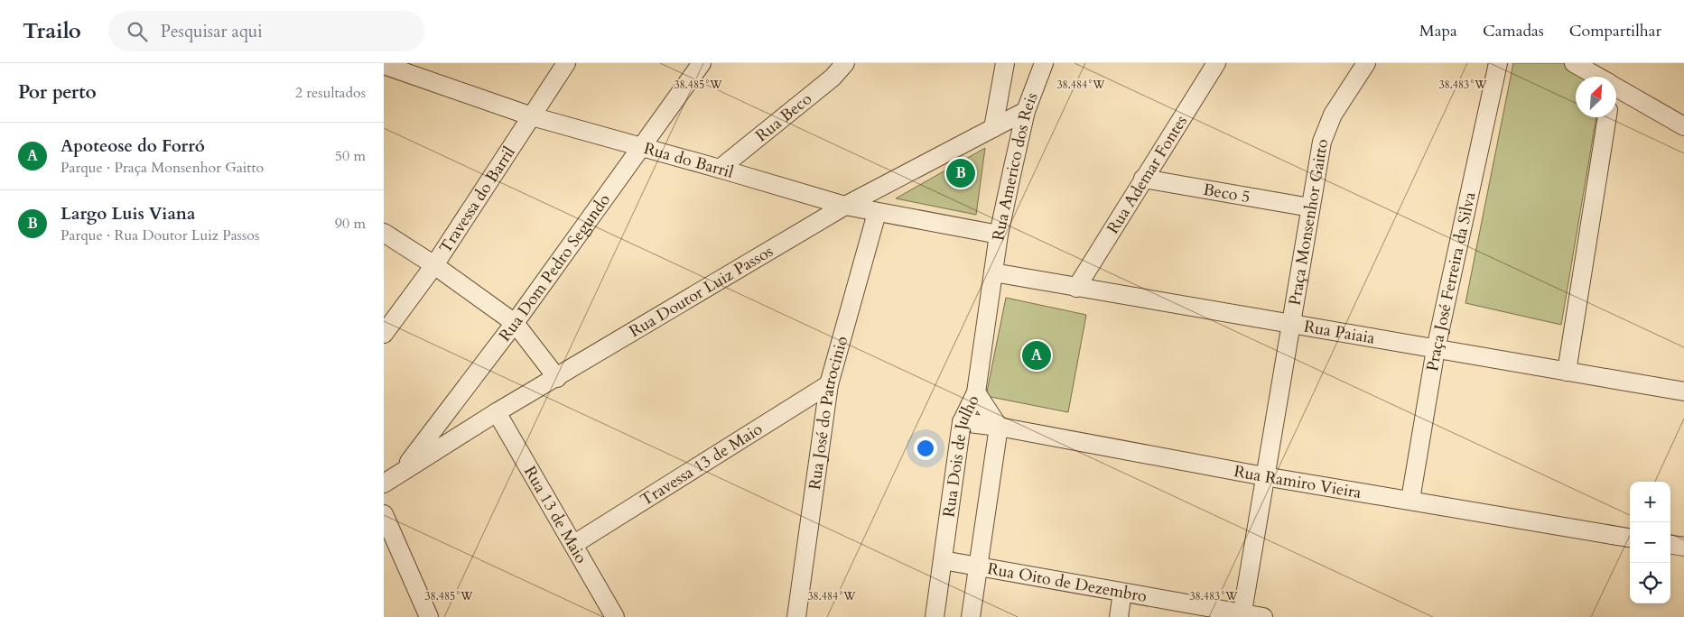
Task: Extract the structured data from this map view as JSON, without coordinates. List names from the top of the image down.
{
  "streets": {
    "street": [
      "Rua Beco",
      "Rua do Barril",
      "Rua Americo dos Reis",
      "Rua Ademar Fontes",
      "Beco 5",
      "Travessa do Barril",
      "Praça Monsenhor Gaitto",
      "Rua Dom Pedro Segundo",
      "Praça José Ferreira da Silva",
      "Rua Doutor Luiz Passos",
      "Rua Paiaia",
      "Rua José do Patrocinio",
      "Rua Dois de Julho",
      "Travessa 13 de Maio",
      "Rua Ramiro Vieira",
      "Rua 13 de Maio",
      "Rua Oito de Dezembro"
    ]
  },
  "crossings": [
    ["Rua Beco", "Rua do Barril"],
    ["Rua do Barril", "Rua Americo dos Reis"],
    ["Rua do Barril", "Travessa do Barril"],
    ["Rua do Barril", "Rua Dom Pedro Segundo"],
    ["Rua do Barril", "Rua Doutor Luiz Passos"],
    ["Rua do Barril", "Rua José do Patrocinio"],
    ["Rua Americo dos Reis", "Rua Doutor Luiz Passos"],
    ["Rua Americo dos Reis", "Rua Paiaia"],
    ["Rua Ademar Fontes", "Beco 5"],
    ["Rua Ademar Fontes", "Rua Paiaia"],
    ["Beco 5", "Praça Monsenhor Gaitto"],
    ["Praça Monsenhor Gaitto", "Rua Paiaia"],
    ["Praça Monsenhor Gaitto", "Rua Ramiro Vieira"],
    ["Praça Monsenhor Gaitto", "Rua Oito de Dezembro"],
    ["Rua Dom Pedro Segundo", "Rua Doutor Luiz Passos"],
    ["Praça José Ferreira da Silva", "Rua Paiaia"],
    ["Praça José Ferreira da Silva", "Rua Ramiro Vieira"],
    ["Rua Doutor Luiz Passos", "Rua 13 de Maio"],
    ["Rua José do Patrocinio", "Travessa 13 de Maio"],
    ["Rua Dois de Julho", "Rua Ramiro Vieira"],
    ["Rua Dois de Julho", "Rua Oito de Dezembro"],
    ["Travessa 13 de Maio", "Rua 13 de Maio"]
  ],
  "north": "top right",
  "page": {
    "header": "Trailo",
    "search": "Pesquisar aqui",
    "nav": ["Mapa", "Camadas", "Compartilhar"],
    "heading": ["Por perto", "2 resultados"],
    "list": [
      {
        "mark": "A",
        "name": "Apoteose do Forró",
        "note": "Parque · Praça Monsenhor Gaitto",
        "value": "50 m"
      },
      {
        "mark": "B",
        "name": "Largo Luis Viana",
        "note": "Parque · Rua Doutor Luiz Passos",
        "value": "90 m"
      }
    ],
    "pins": ["B", "A"],
    "map_buttons": ["+", "−"]
  },
  "coordinates": ["38.485°W", "38.484°W", "38.483°W"]
}
